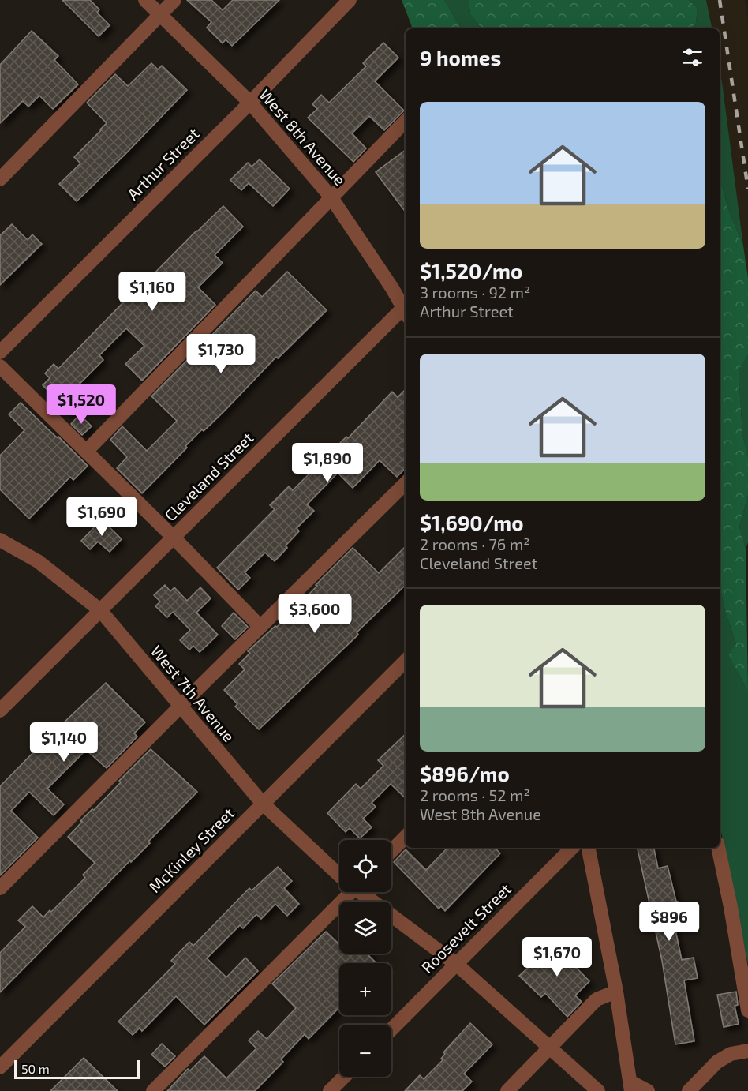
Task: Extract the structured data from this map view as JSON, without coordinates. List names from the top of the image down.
{
  "streets": {
    "street": [
      "West 8th Avenue",
      "Arthur Street",
      "Cleveland Street",
      "West 7th Avenue",
      "McKinley Street",
      "Roosevelt Street"
    ]
  },
  "crossings": [
    ["West 8th Avenue", "Arthur Street"],
    ["West 8th Avenue", "Cleveland Street"],
    ["Cleveland Street", "West 7th Avenue"],
    ["West 7th Avenue", "McKinley Street"],
    ["West 7th Avenue", "Roosevelt Street"]
  ],
  "scale_bar": "50 m",
  "page": {
    "heading": "9 homes",
    "list": [
      {
        "name": "$1,520/mo",
        "note": "3 rooms · 92 m² · Arthur Street"
      },
      {
        "name": "$1,690/mo",
        "note": "2 rooms · 76 m² · Cleveland Street"
      },
      {
        "name": "$896/mo",
        "note": "2 rooms · 52 m² · West 8th Avenue"
      }
    ],
    "price": [
      "$1,160",
      "$1,730",
      "$1,520",
      "$1,890",
      "$1,690",
      "$3,600",
      "$1,140",
      "$896",
      "$1,670"
    ],
    "map_buttons": ["+", "−"],
    "scale": "50 m"
  }
}
